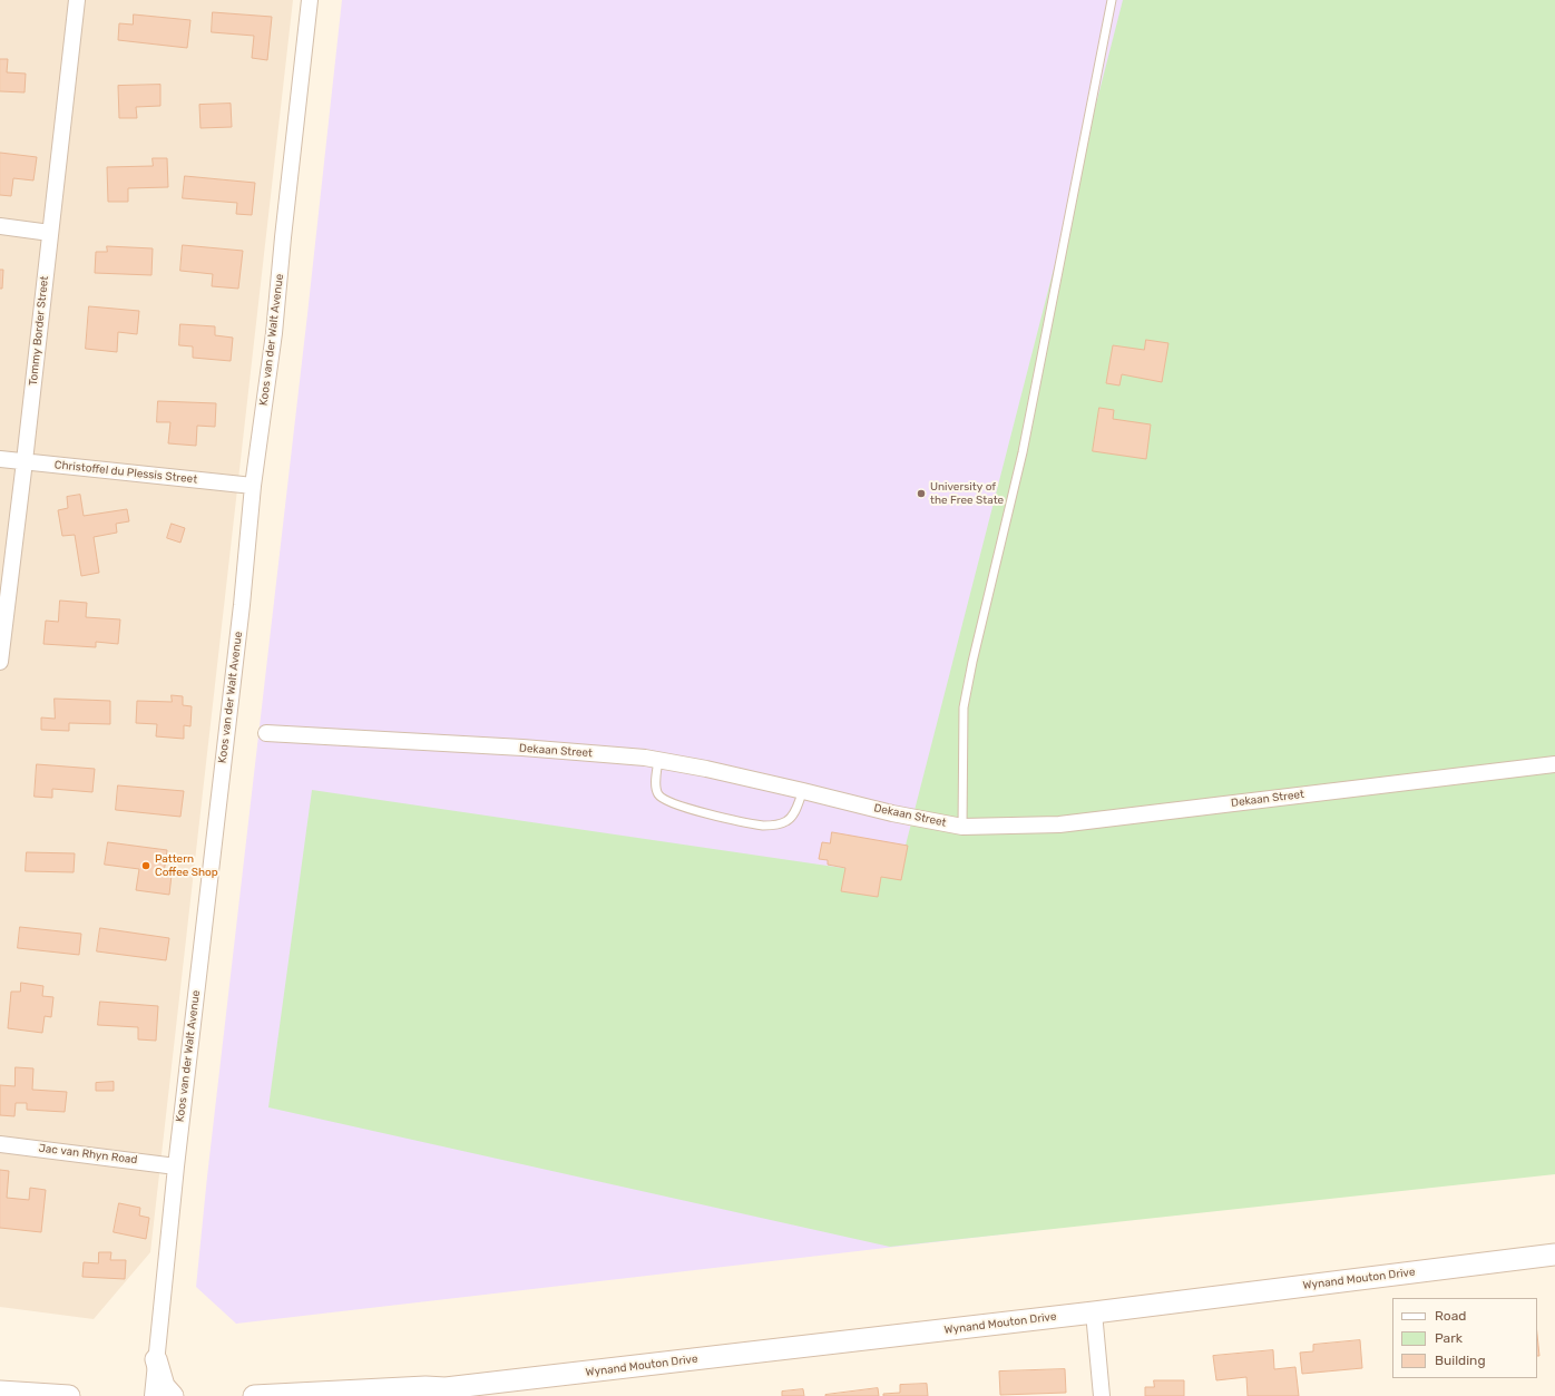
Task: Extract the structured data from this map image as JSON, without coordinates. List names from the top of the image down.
{
  "streets": {
    "street": [
      "Tommy Border Street",
      "Koos van der Walt Avenue",
      "Christoffel du Plessis Street",
      "Dekaan Street",
      "Jac van Rhyn Road",
      "Wynand Mouton Drive"
    ]
  },
  "crossings": [
    ["Tommy Border Street", "Christoffel du Plessis Street"],
    ["Koos van der Walt Avenue", "Christoffel du Plessis Street"],
    ["Koos van der Walt Avenue", "Jac van Rhyn Road"]
  ],
  "places": ["University of the Free State", "Pattern Coffee Shop"],
  "legend": ["Road", "Park", "Building"]
}
